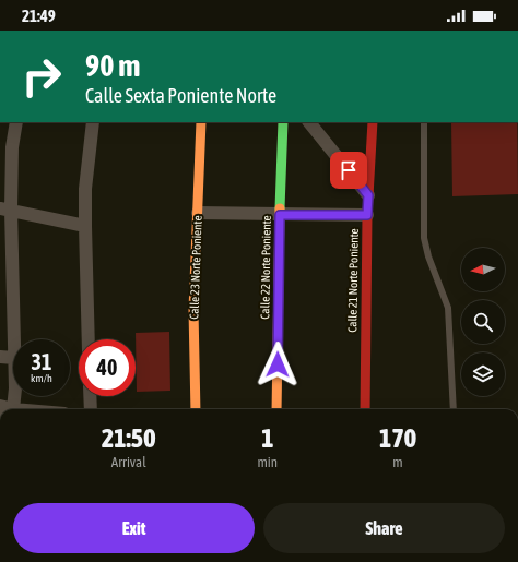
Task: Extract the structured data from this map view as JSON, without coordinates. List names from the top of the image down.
{
  "streets": {
    "street": ["Calle 23 Norte Poniente", "Calle 22 Norte Poniente", "Calle 21 Norte Poniente"]
  },
  "north": "left",
  "page": {
    "status": "21:49",
    "turn": ["90 m", "Calle Sexta Poniente Norte"],
    "speed": "31 km/h",
    "limit": "40",
    "eta": [
      "21:50",
      "Arrival",
      "1",
      "min",
      "170",
      "m"
    ],
    "buttons": ["Exit", "Share"]
  }
}
